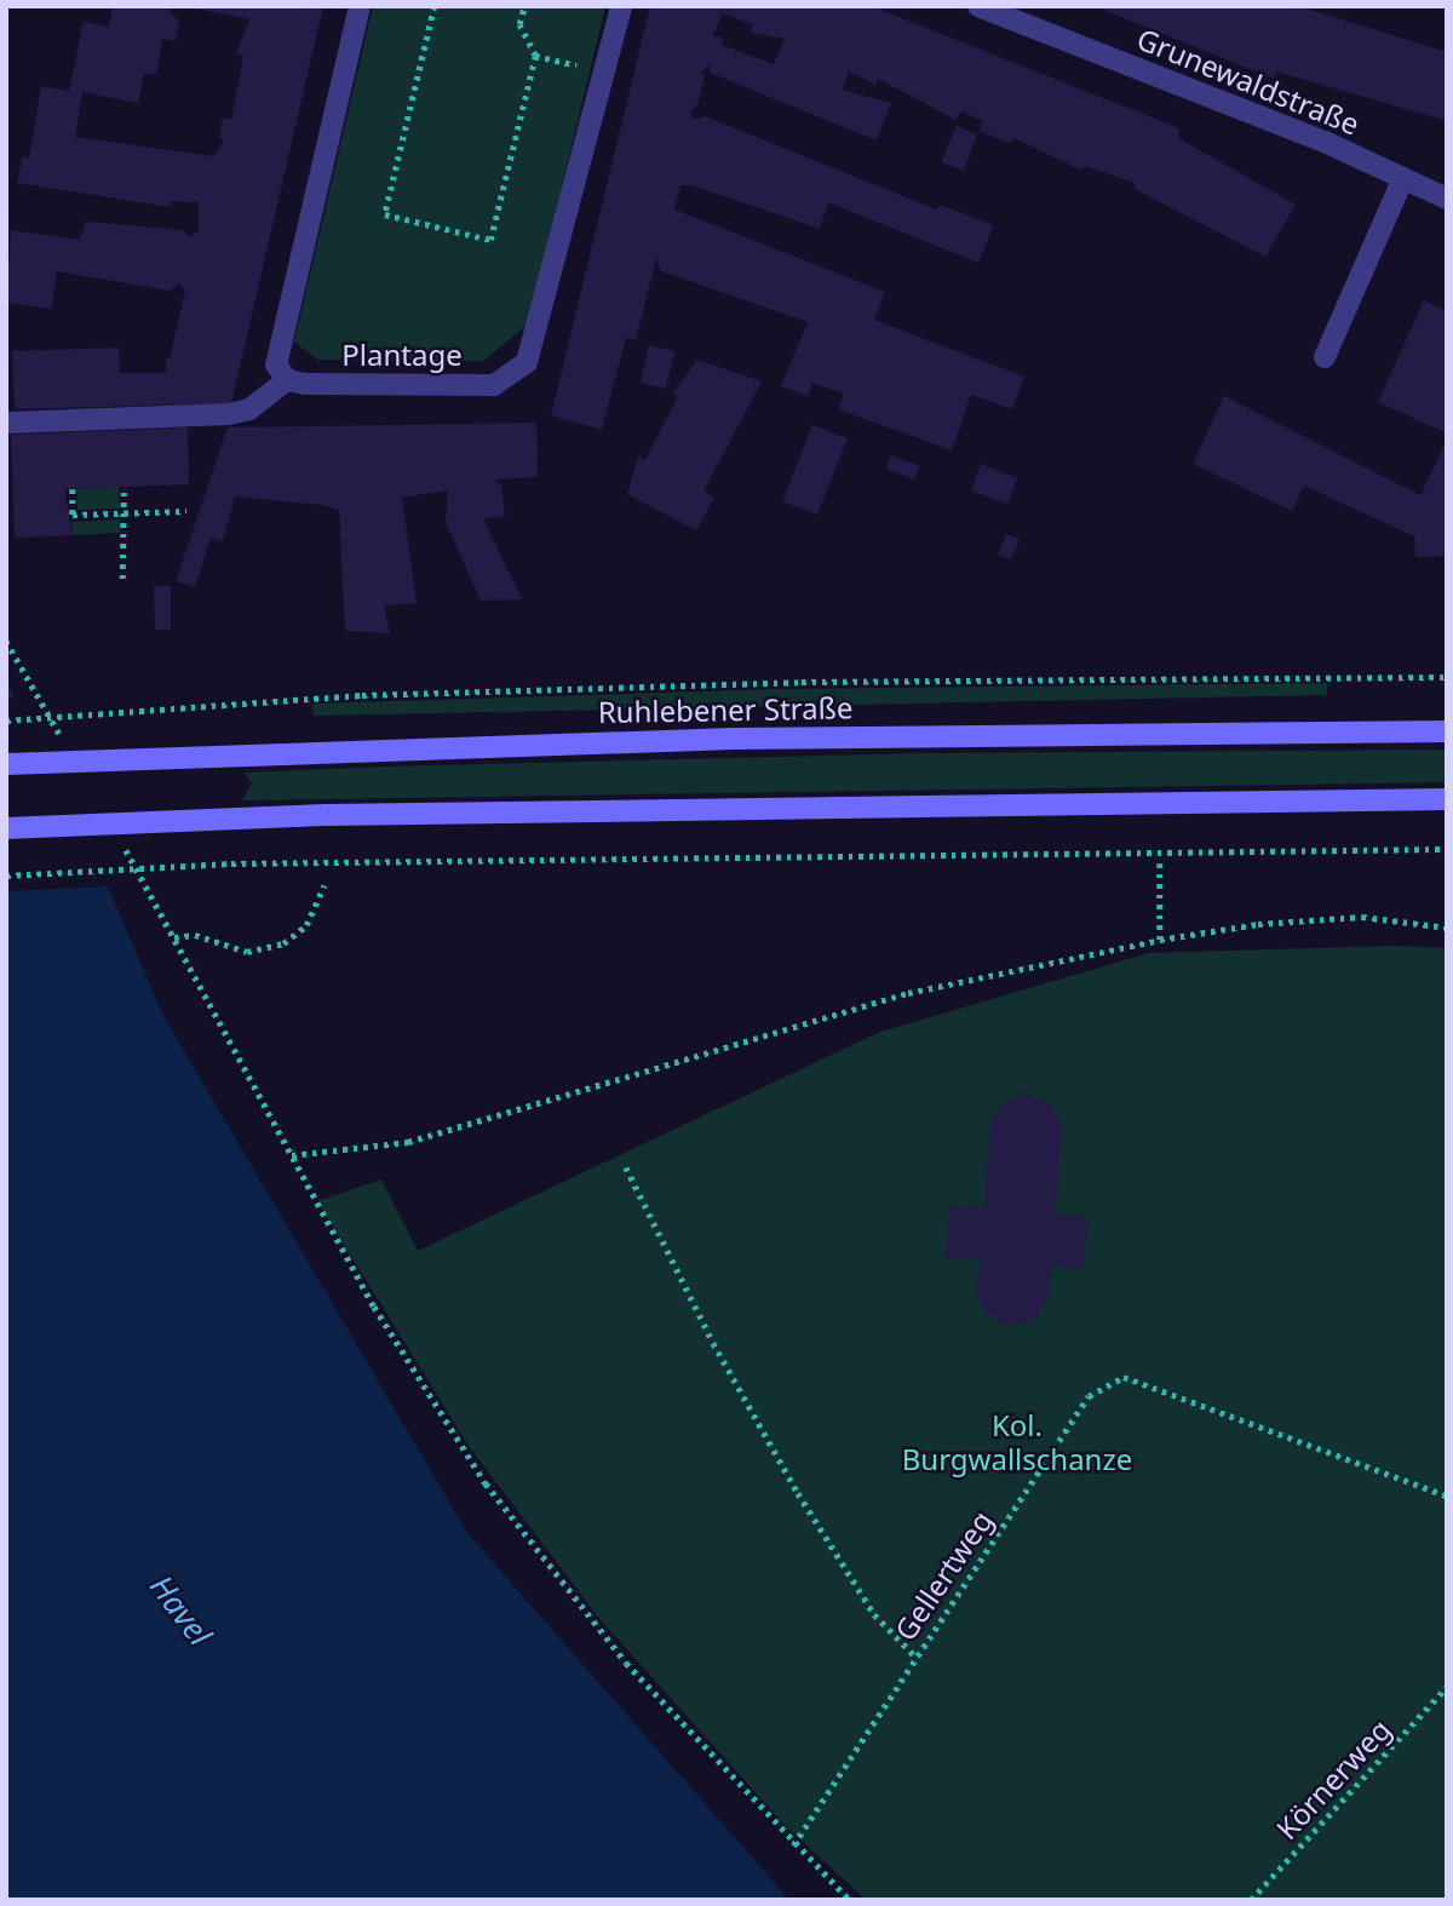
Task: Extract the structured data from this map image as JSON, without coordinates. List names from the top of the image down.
{
  "streets": {
    "main road": ["Ruhlebener Straße"],
    "street": ["Grunewaldstraße", "Plantage"],
    "path": ["Gellertweg", "Körnerweg"]
  },
  "water": ["Havel"],
  "parks": ["Kol. Burgwallschanze"]
}
